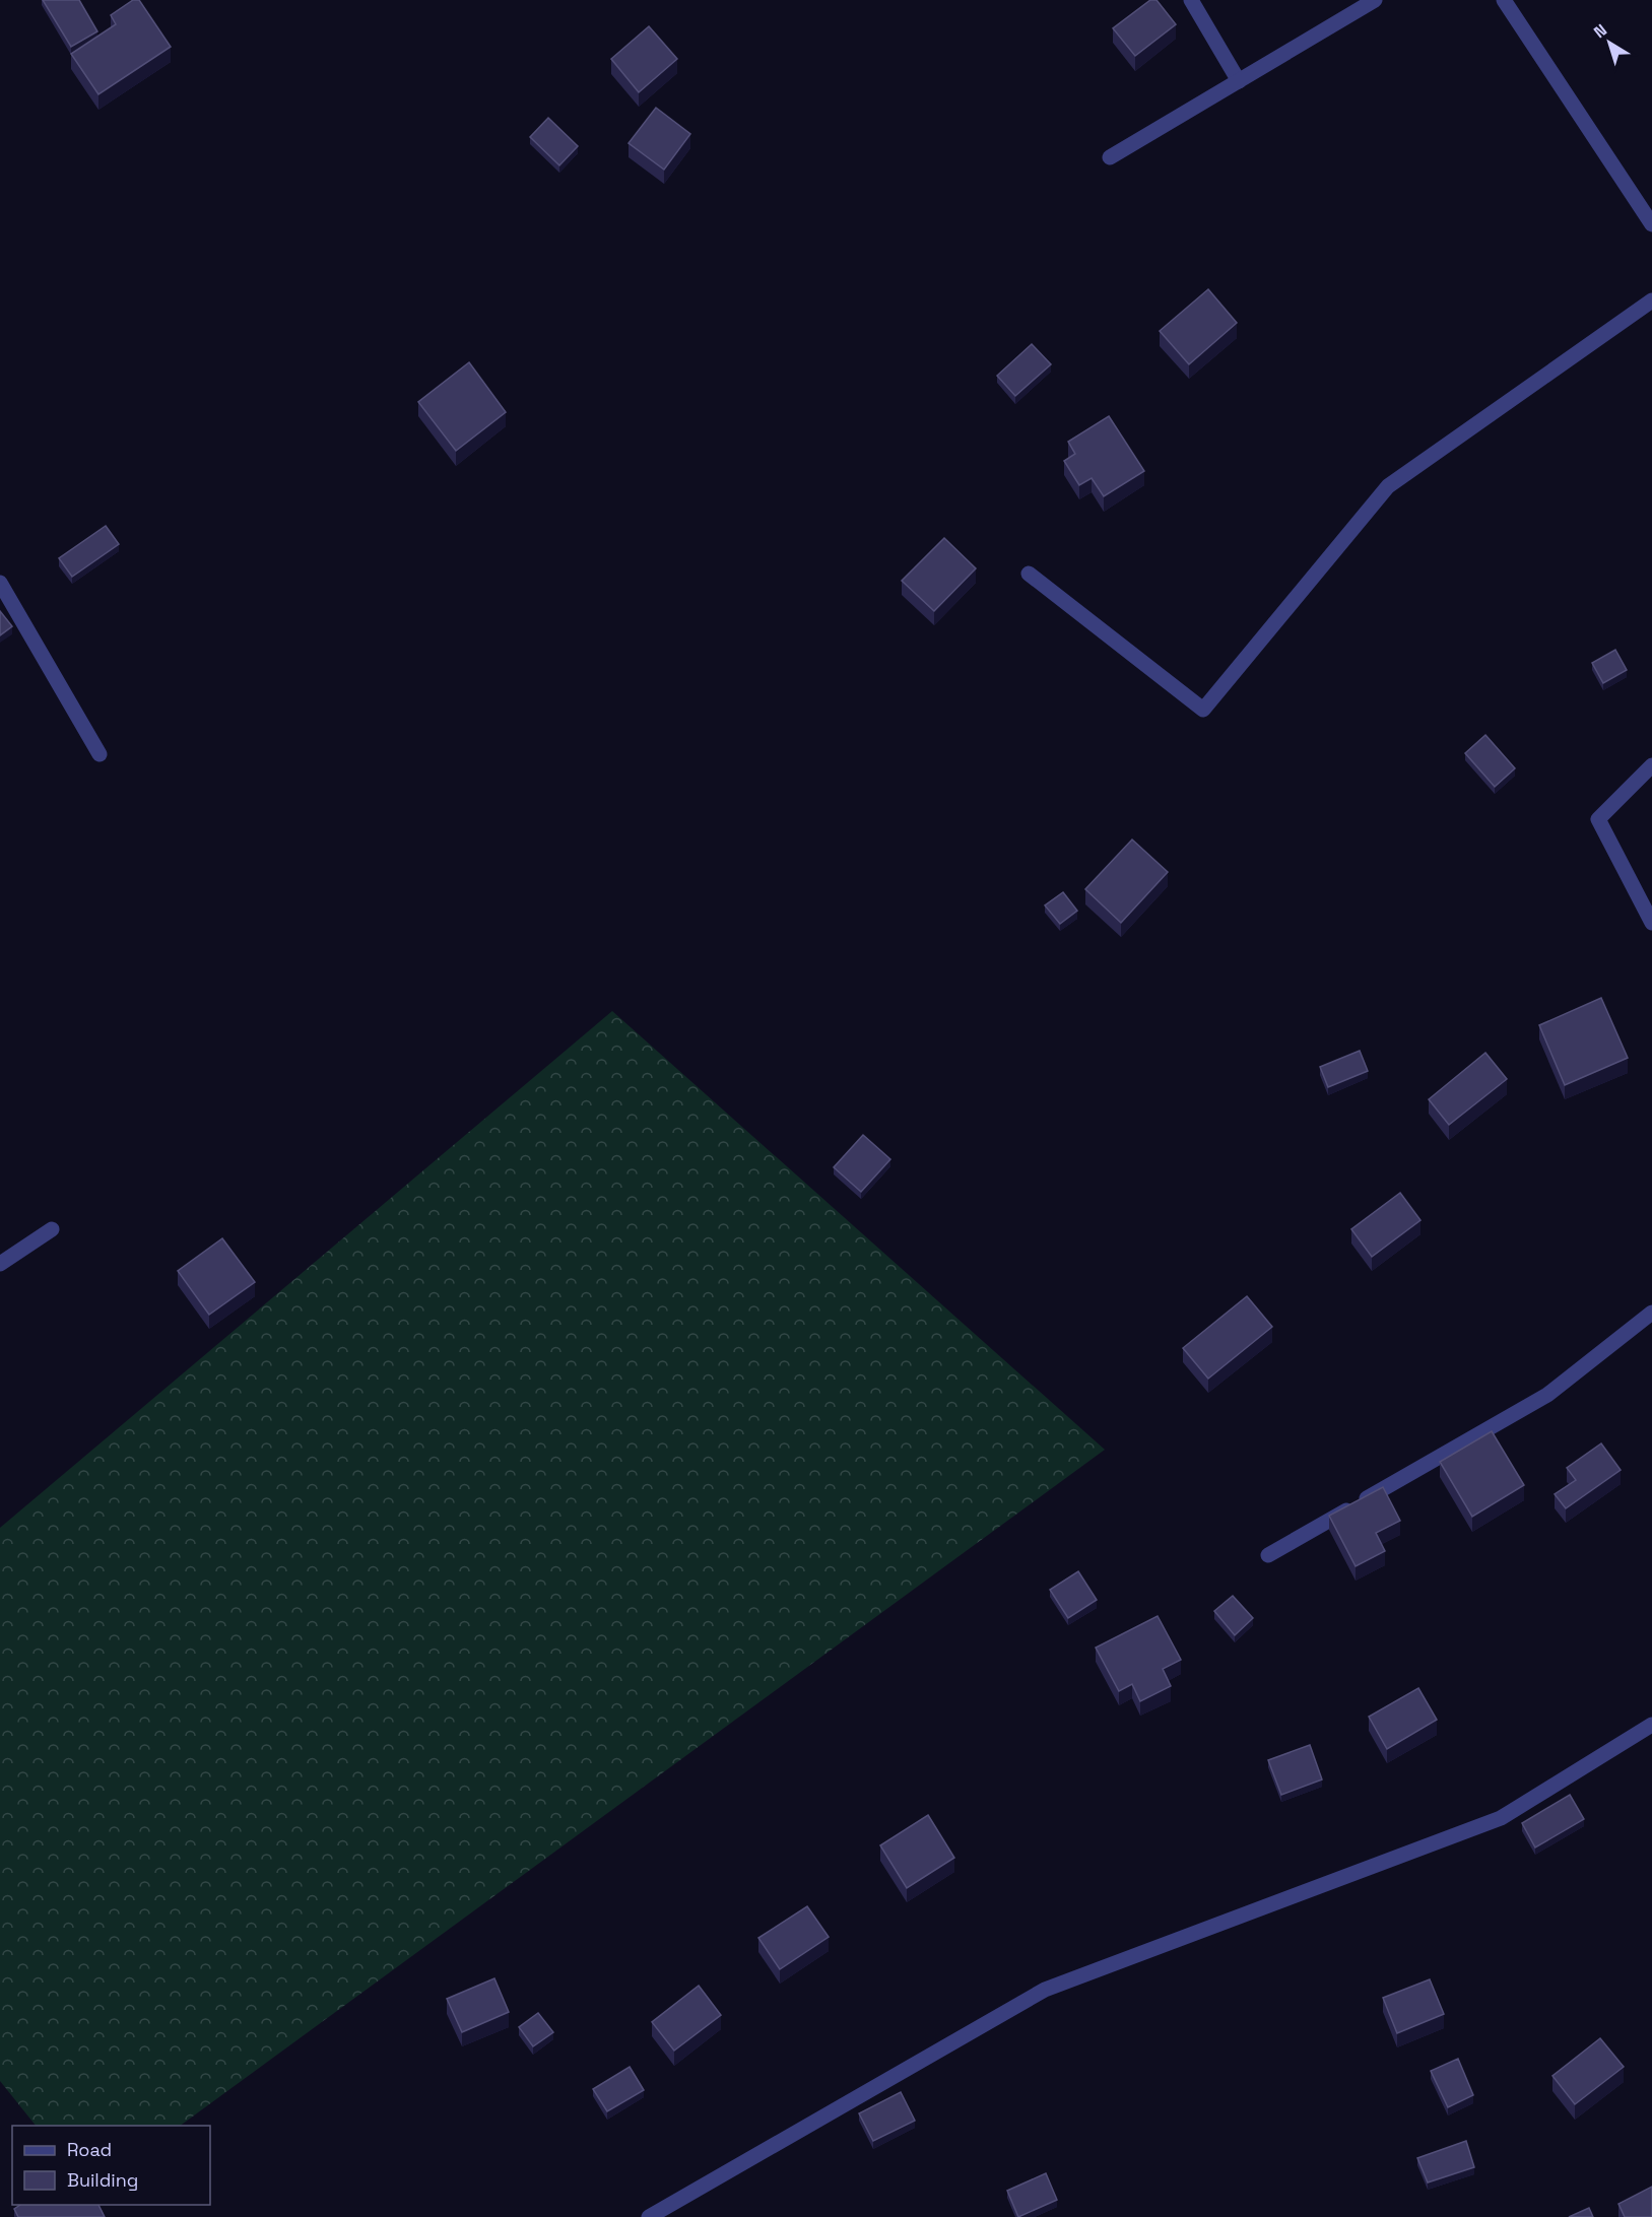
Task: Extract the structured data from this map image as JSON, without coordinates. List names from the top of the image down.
{
  "legend": ["Road", "Building"],
  "north": "top left"
}
